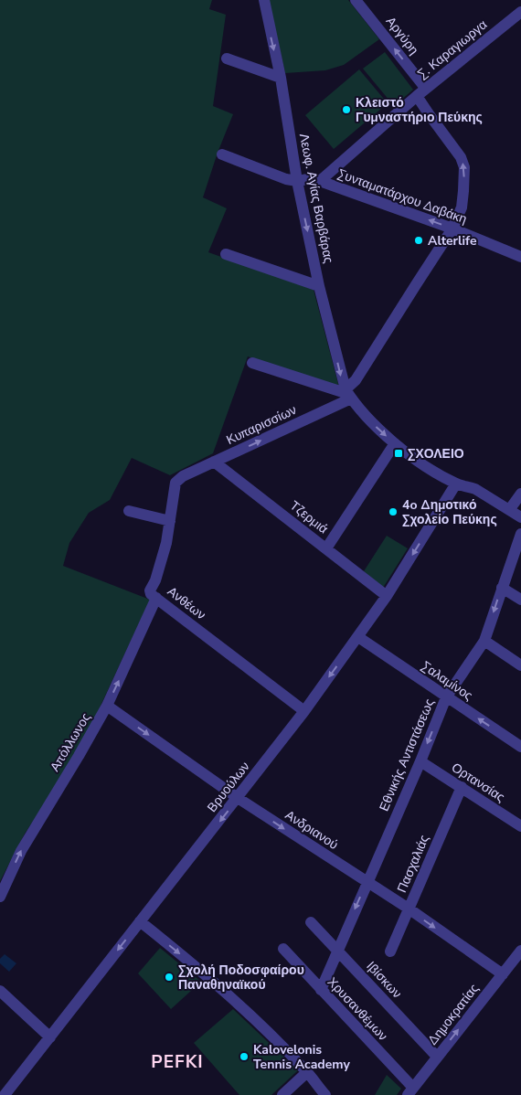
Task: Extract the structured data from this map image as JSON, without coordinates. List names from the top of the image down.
{
  "streets": {
    "street": [
      "Αργύρη",
      "Σ. Καραγιωργα",
      "Συνταματάρχου Δαβάκη",
      "Λεωφ. Αγίας Βαρβάρας",
      "Κυπαρισσίων",
      "Τζερμιά",
      "Ανθέων",
      "Σαλαμίνος",
      "Απόλλωνος",
      "Εθνικής Αντιστάσεως",
      "Ορτανσίας",
      "Βρυούλων",
      "Ανδριανού",
      "Πασχαλιάς",
      "Ιβίσκων",
      "Χρυσανθέμων",
      "Δημοκρατίας"
    ]
  },
  "crossings": [
    ["Αργύρη", "Σ. Καραγιωργα"],
    ["Αργύρη", "Συνταματάρχου Δαβάκη"],
    ["Αργύρη", "Λεωφ. Αγίας Βαρβάρας"],
    ["Αργύρη", "Κυπαρισσίων"],
    ["Σ. Καραγιωργα", "Συνταματάρχου Δαβάκη"],
    ["Συνταματάρχου Δαβάκη", "Λεωφ. Αγίας Βαρβάρας"],
    ["Λεωφ. Αγίας Βαρβάρας", "Κυπαρισσίων"],
    ["Κυπαρισσίων", "Τζερμιά"],
    ["Κυπαρισσίων", "Ανθέων"],
    ["Τζερμιά", "Βρυούλων"],
    ["Ανθέων", "Απόλλωνος"],
    ["Ανθέων", "Βρυούλων"],
    ["Σαλαμίνος", "Εθνικής Αντιστάσεως"],
    ["Σαλαμίνος", "Βρυούλων"],
    ["Απόλλωνος", "Ανδριανού"],
    ["Εθνικής Αντιστάσεως", "Ορτανσίας"],
    ["Εθνικής Αντιστάσεως", "Ανδριανού"],
    ["Εθνικής Αντιστάσεως", "Ιβίσκων"],
    ["Εθνικής Αντιστάσεως", "Χρυσανθέμων"],
    ["Ορτανσίας", "Πασχαλιάς"],
    ["Βρυούλων", "Ανδριανού"],
    ["Ανδριανού", "Πασχαλιάς"],
    ["Ανδριανού", "Δημοκρατίας"],
    ["Ιβίσκων", "Δημοκρατίας"],
    ["Χρυσανθέμων", "Δημοκρατίας"]
  ],
  "one_way": [
    "Αργύρη",
    "Συνταματάρχου Δαβάκη",
    "Λεωφ. Αγίας Βαρβάρας",
    "Κυπαρισσίων",
    "Απόλλωνος",
    "Εθνικής Αντιστάσεως",
    "Βρυούλων",
    "Ανδριανού",
    "Δημοκρατίας"
  ],
  "districts": ["PEFKI"],
  "places": {
    "other": [
      "Κλειστό Γυμναστήριο Πεύκης",
      "Alterlife",
      "4o Δημοτικό Σχολείο Πεύκης",
      "Σχολή Ποδοσφαίρου Παναθηναϊκού",
      "Kalovelonis Tennis Academy"
    ],
    "transit": ["ΣΧΟΛΕΙΟ"]
  }
}
